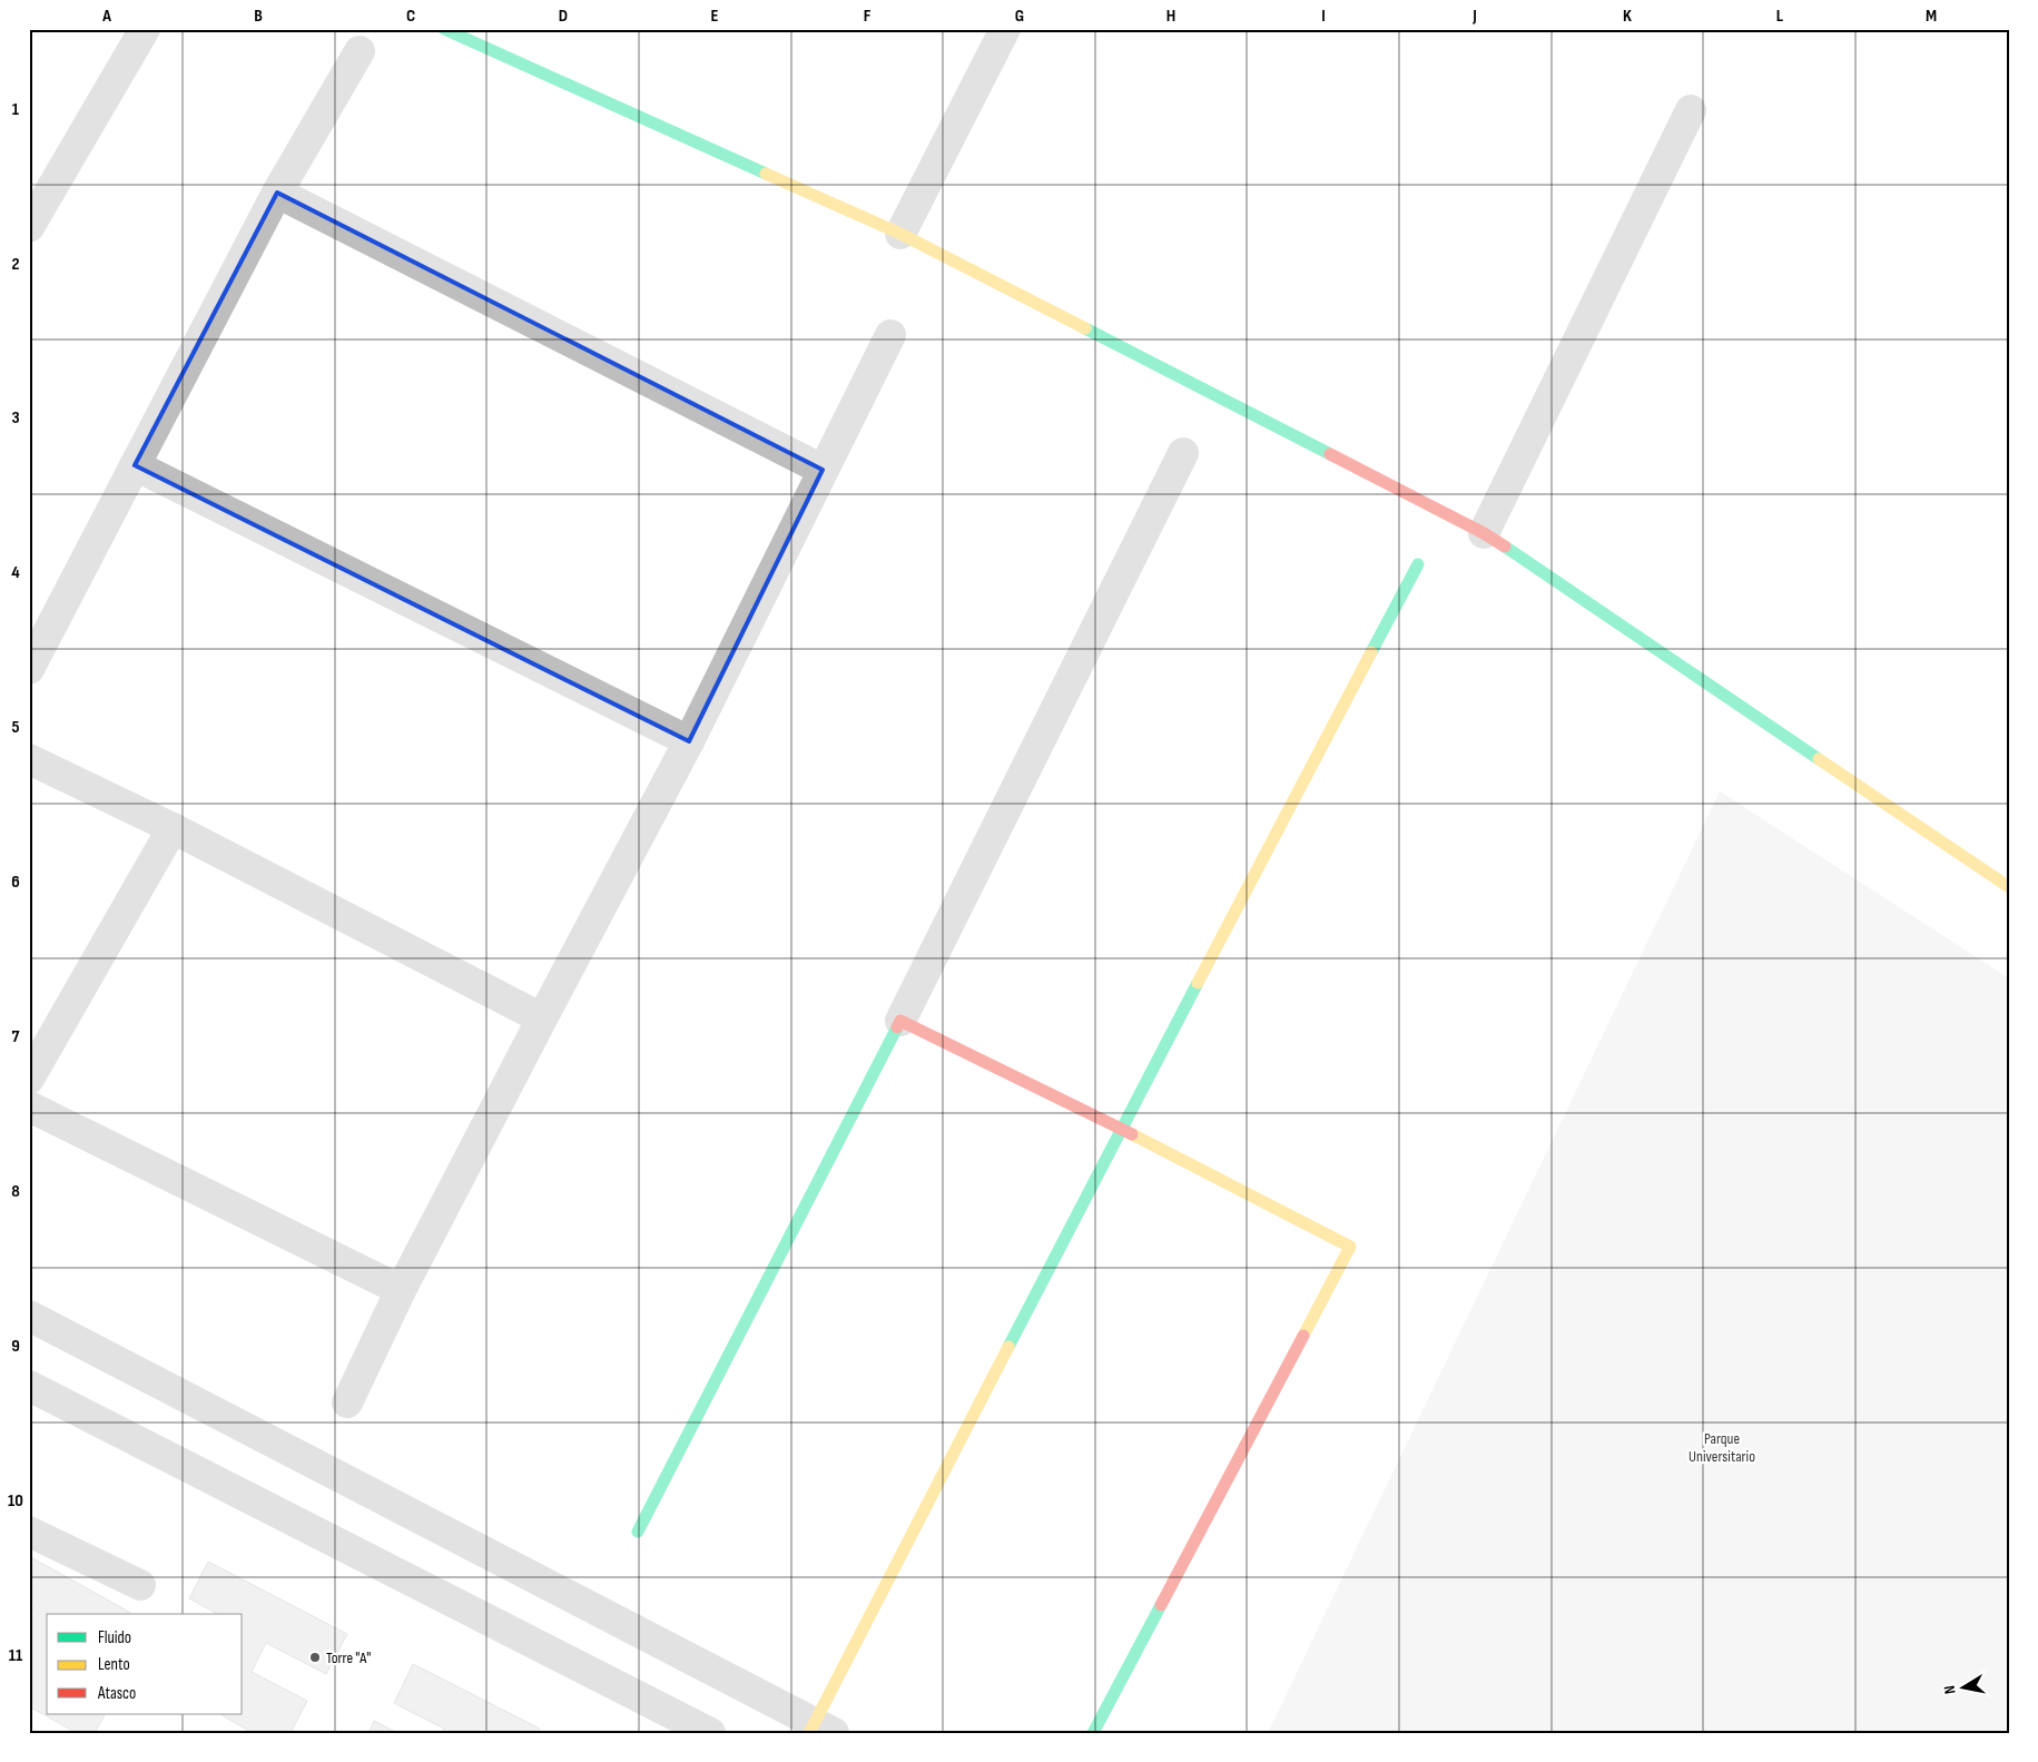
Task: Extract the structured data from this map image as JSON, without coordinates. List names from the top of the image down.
{
  "parks": ["Parque Universitario"],
  "places": ["Torre \"A\""],
  "legend": ["Fluido", "Lento", "Atasco"],
  "north": "left",
  "grid": {
    "columns": [
      "A",
      "B",
      "C",
      "D",
      "E",
      "F",
      "G",
      "H",
      "I",
      "J",
      "K",
      "L",
      "M"
    ],
    "rows": [
      "1",
      "2",
      "3",
      "4",
      "5",
      "6",
      "7",
      "8",
      "9",
      "10",
      "11"
    ]
  }
}
